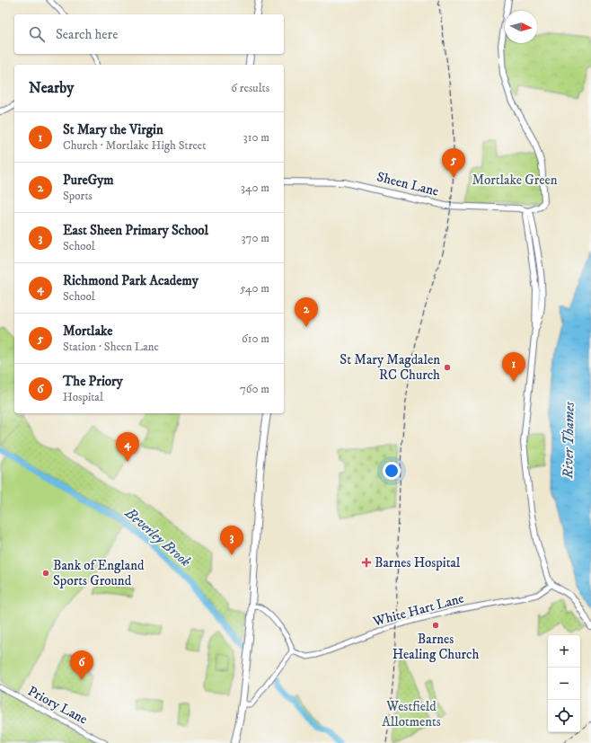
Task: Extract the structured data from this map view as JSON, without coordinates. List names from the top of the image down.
{
  "streets": {
    "main road": ["Sheen Lane"],
    "street": ["White Hart Lane", "Priory Lane"]
  },
  "water": ["River Thames", "Beverley Brook"],
  "parks": ["Mortlake Green", "Westfield Allotments"],
  "places": {
    "other": ["St Mary Magdalen RC Church", "Bank of England Sports Ground", "Barnes Healing Church"],
    "health": ["Barnes Hospital"]
  },
  "north": "right",
  "page": {
    "search": "Search here",
    "heading": ["Nearby", "6 results"],
    "list": [
      {
        "mark": "1",
        "name": "St Mary the Virgin",
        "note": "Church · Mortlake High Street",
        "value": "310 m"
      },
      {
        "mark": "2",
        "name": "PureGym",
        "note": "Sports",
        "value": "340 m"
      },
      {
        "mark": "3",
        "name": "East Sheen Primary School",
        "note": "School",
        "value": "370 m"
      },
      {
        "mark": "4",
        "name": "Richmond Park Academy",
        "note": "School",
        "value": "540 m"
      },
      {
        "mark": "5",
        "name": "Mortlake",
        "note": "Station · Sheen Lane",
        "value": "610 m"
      },
      {
        "mark": "6",
        "name": "The Priory",
        "note": "Hospital",
        "value": "760 m"
      }
    ],
    "pins": [
      "5",
      "2",
      "1",
      "4",
      "3",
      "6"
    ],
    "map_buttons": ["+", "−"]
  }
}
